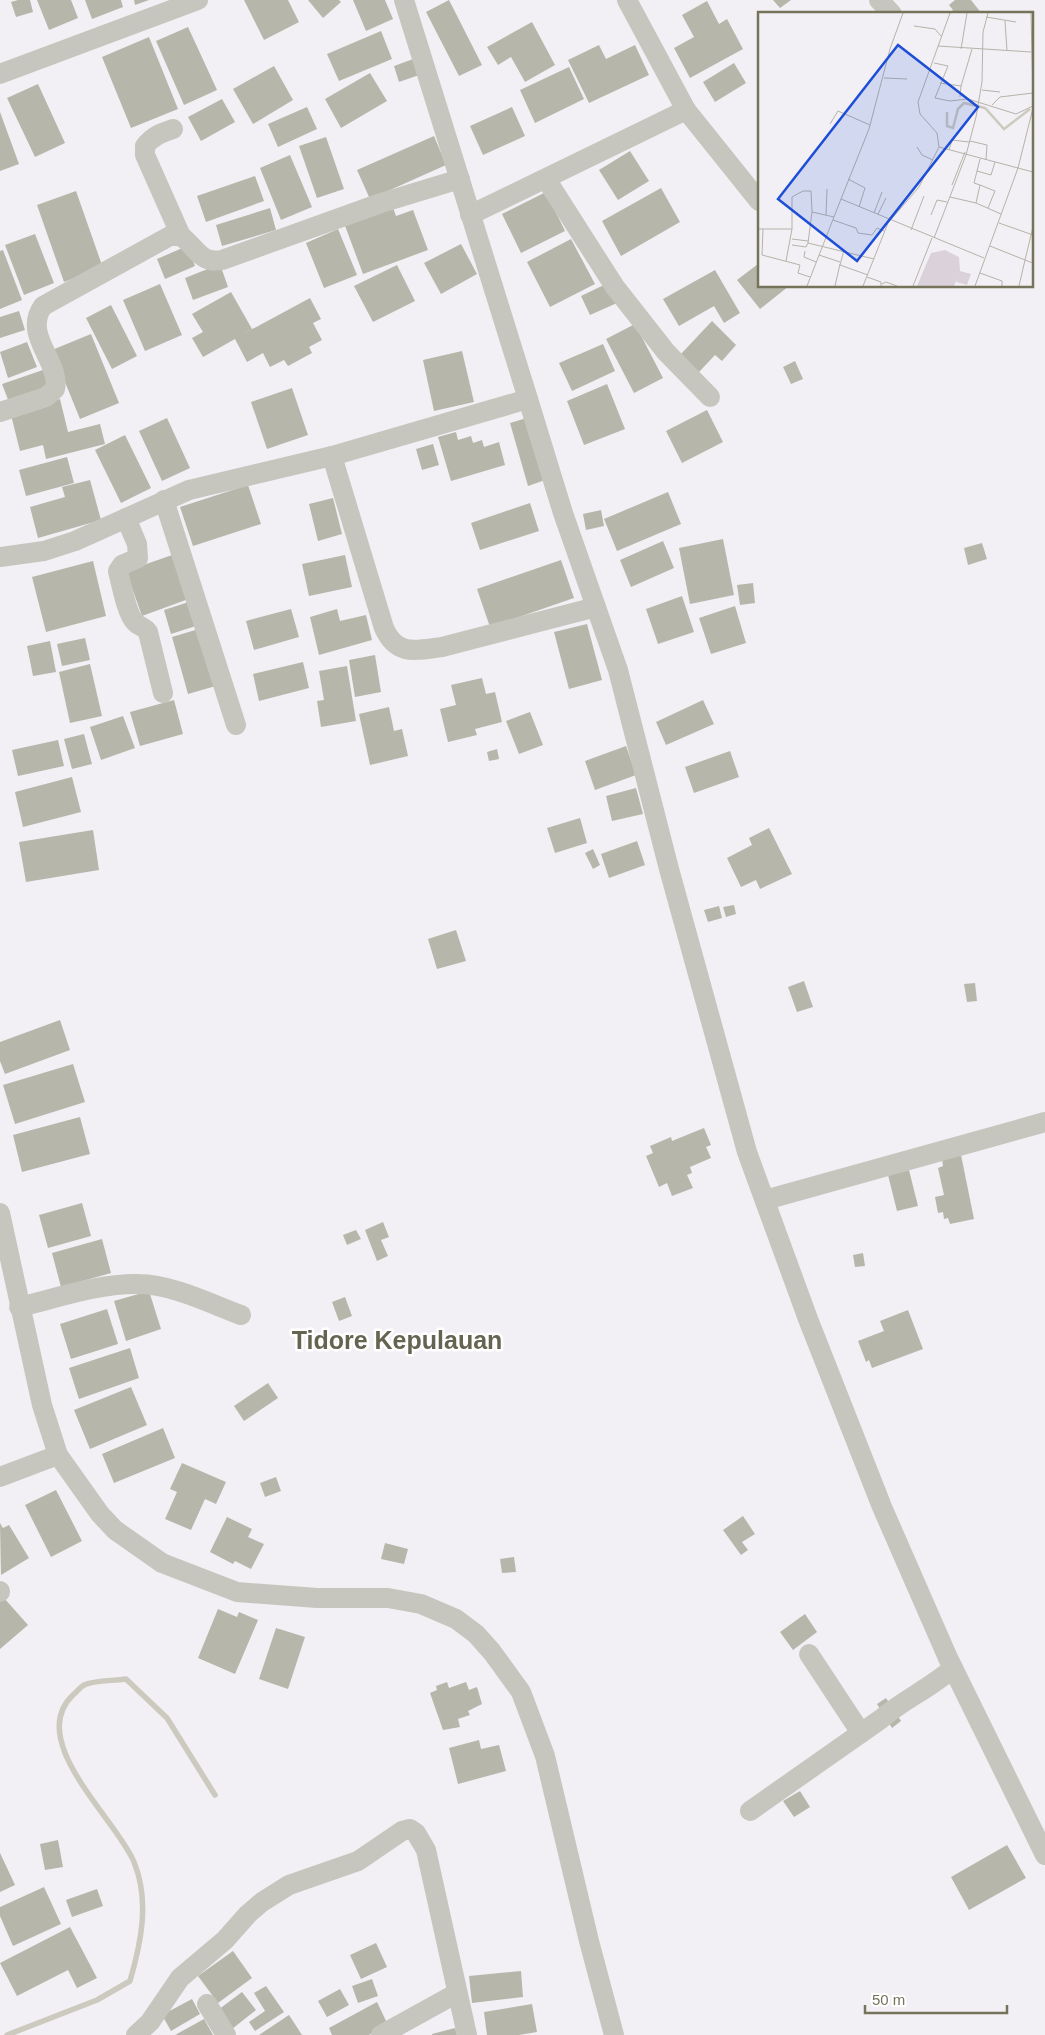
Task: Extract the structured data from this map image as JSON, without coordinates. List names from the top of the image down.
{
  "districts": ["Tidore Kepulauan"],
  "scale_bar": "50 m"
}
